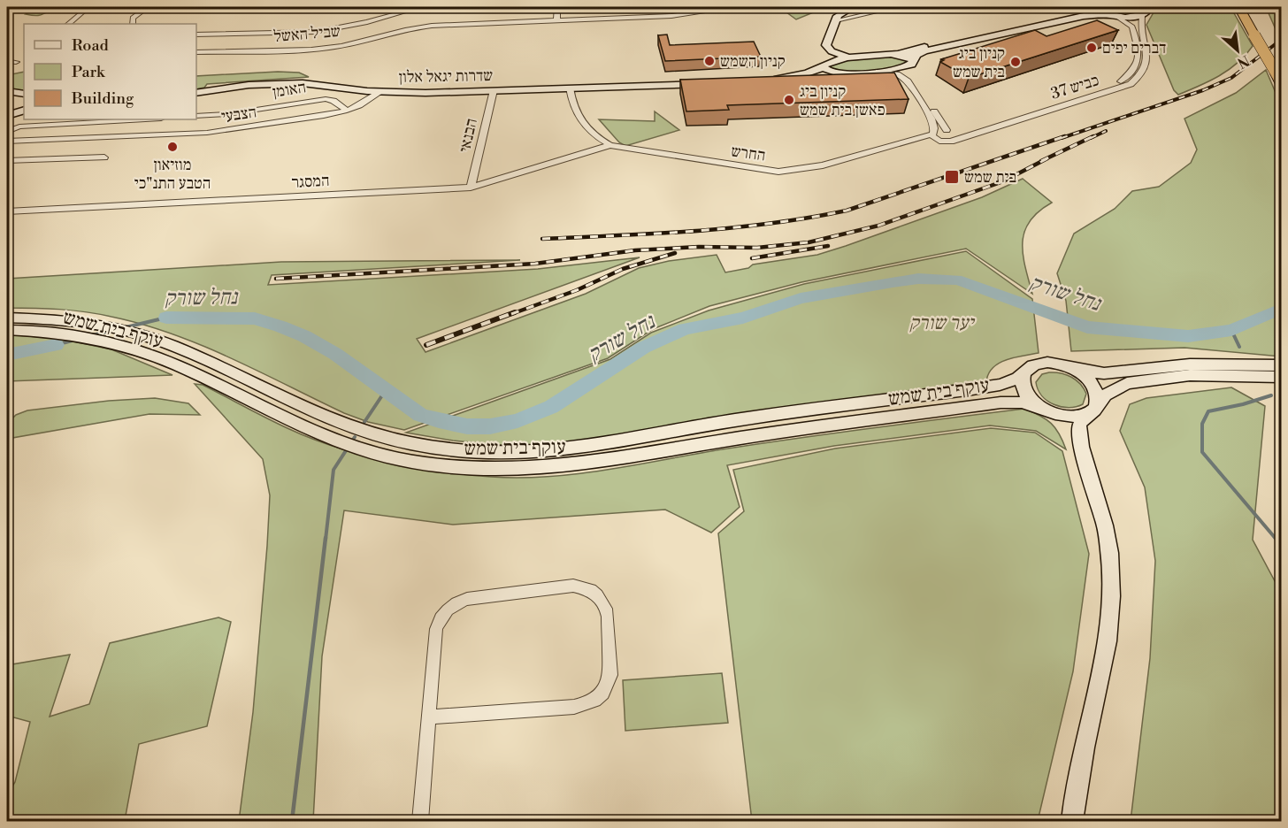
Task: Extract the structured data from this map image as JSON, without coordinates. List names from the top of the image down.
{
  "streets": {
    "main road": ["שדרות יגאל אלון", "עוקף בית שמש"],
    "street": [
      "שביל האשל",
      "כביש 37",
      "האומן",
      "הצבעי",
      "הבנאי",
      "החרש",
      "המסגר"
    ]
  },
  "crossings": [
    ["שדרות יגאל אלון", "הבנאי"],
    ["כביש 37", "החרש"],
    ["האומן", "הצבעי"],
    ["הבנאי", "המסגר"],
    ["החרש", "המסגר"]
  ],
  "water": ["נחל שורק"],
  "parks": ["יער שורק"],
  "places": {
    "other": [
      "דברים יפים",
      "קניון השמש",
      "קניון ביג בית שמש",
      "קניון ביג פאשן בית שמש",
      "מוזיאון הטבע התנ\"כי"
    ],
    "transit": ["בית שמש"]
  },
  "legend": ["Road", "Park", "Building"],
  "north": "bottom right"
}
